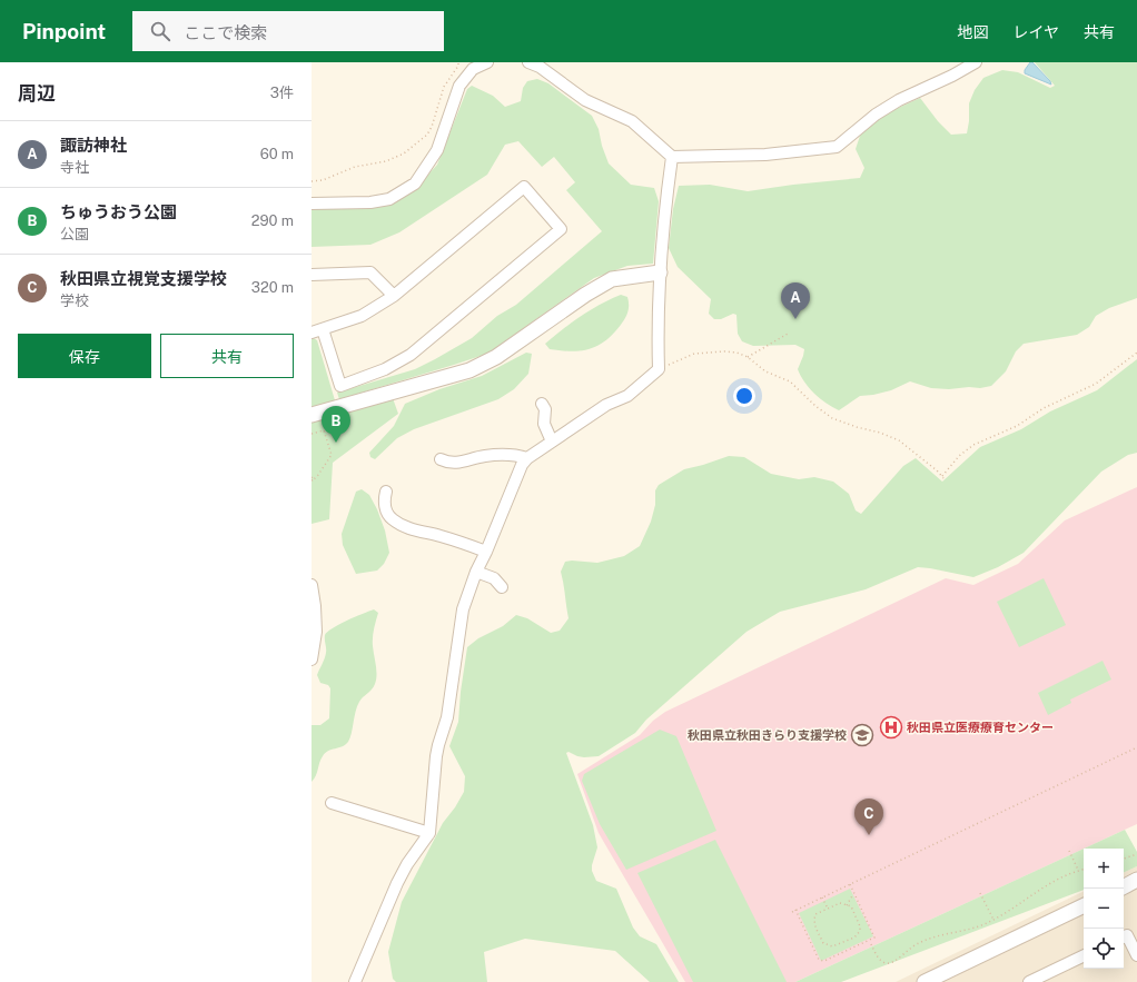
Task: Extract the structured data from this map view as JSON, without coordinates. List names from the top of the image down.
{
  "places": {
    "hospital": ["秋田県立医療療育センター"],
    "school or university": ["秋田県立秋田きらり支援学校"]
  },
  "page": {
    "header": "Pinpoint",
    "search": "ここで検索",
    "nav": ["地図", "レイヤ", "共有"],
    "heading": ["周辺", "3件"],
    "list": [
      {
        "mark": "A",
        "name": "諏訪神社",
        "note": "寺社",
        "value": "60 m"
      },
      {
        "mark": "B",
        "name": "ちゅうおう公園",
        "note": "公園",
        "value": "290 m"
      },
      {
        "mark": "C",
        "name": "秋田県立視覚支援学校",
        "note": "学校",
        "value": "320 m"
      }
    ],
    "pins": ["A", "B", "C"],
    "buttons": ["保存", "共有"],
    "map_buttons": ["+", "−"]
  }
}
